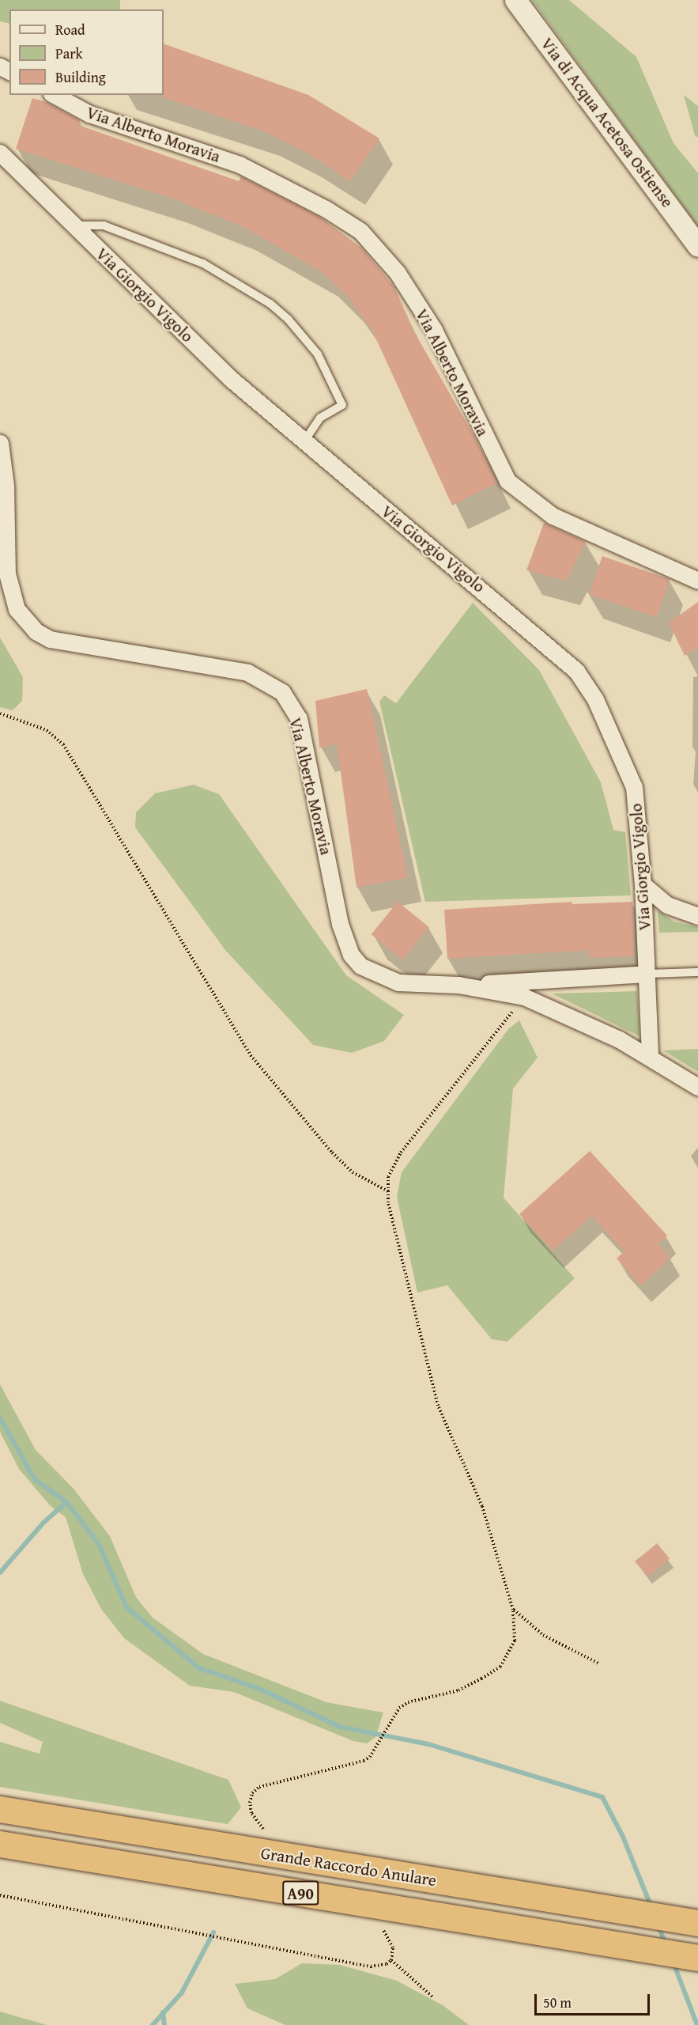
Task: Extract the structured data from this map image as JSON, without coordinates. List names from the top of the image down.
{
  "streets": {
    "highway": ["Grande Raccordo Anulare", "A90"],
    "street": ["Via di Acqua Acetosa Ostiense", "Via Alberto Moravia", "Via Giorgio Vigolo"]
  },
  "crossings": [
    ["Via Alberto Moravia", "Via Giorgio Vigolo"]
  ],
  "legend": ["Road", "Park", "Building"],
  "scale_bar": "50 m"
}
